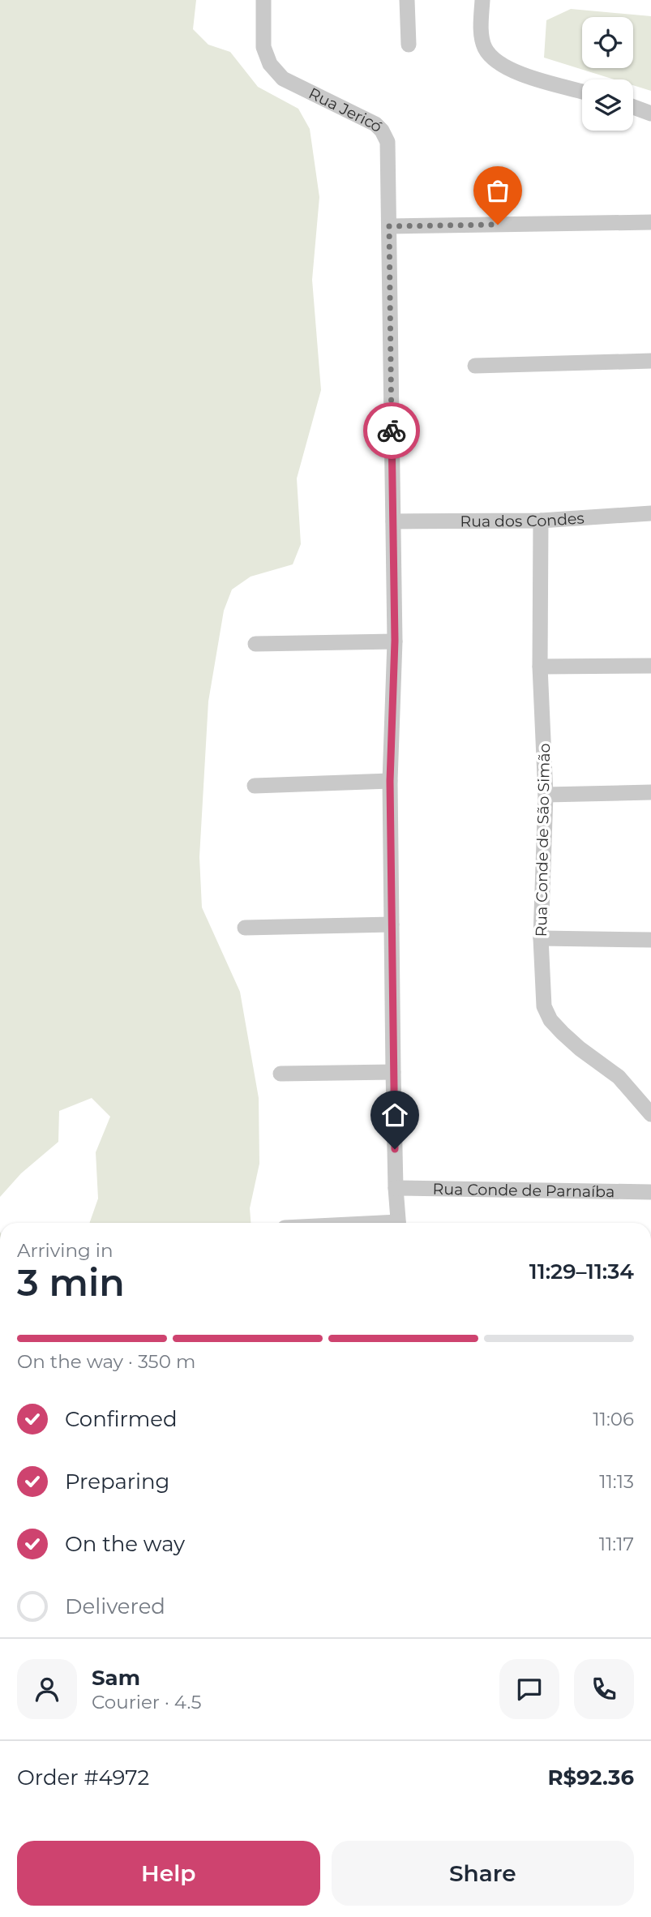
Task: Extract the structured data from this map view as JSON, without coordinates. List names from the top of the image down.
{
  "streets": {
    "street": [
      "Rua Jericó",
      "Rua dos Condes",
      "Rua Conde de São Simão",
      "Rua Conde de Parnaíba"
    ]
  },
  "crossings": [
    ["Rua Jericó", "Rua dos Condes"],
    ["Rua Jericó", "Rua Conde de Parnaíba"],
    ["Rua dos Condes", "Rua Conde de São Simão"]
  ],
  "page": {
    "heading": ["3 min", "Arriving in", "11:29–11:34"],
    "panel": [
      "Sam",
      "Courier · 4.5",
      "Order #4972",
      "R$92.36"
    ],
    "bar": "On the way · 350 m",
    "list": [
      ["Confirmed", "11:06"],
      ["Preparing", "11:13"],
      ["On the way", "11:17"],
      "Delivered"
    ],
    "buttons": ["Help", "Share"]
  }
}
